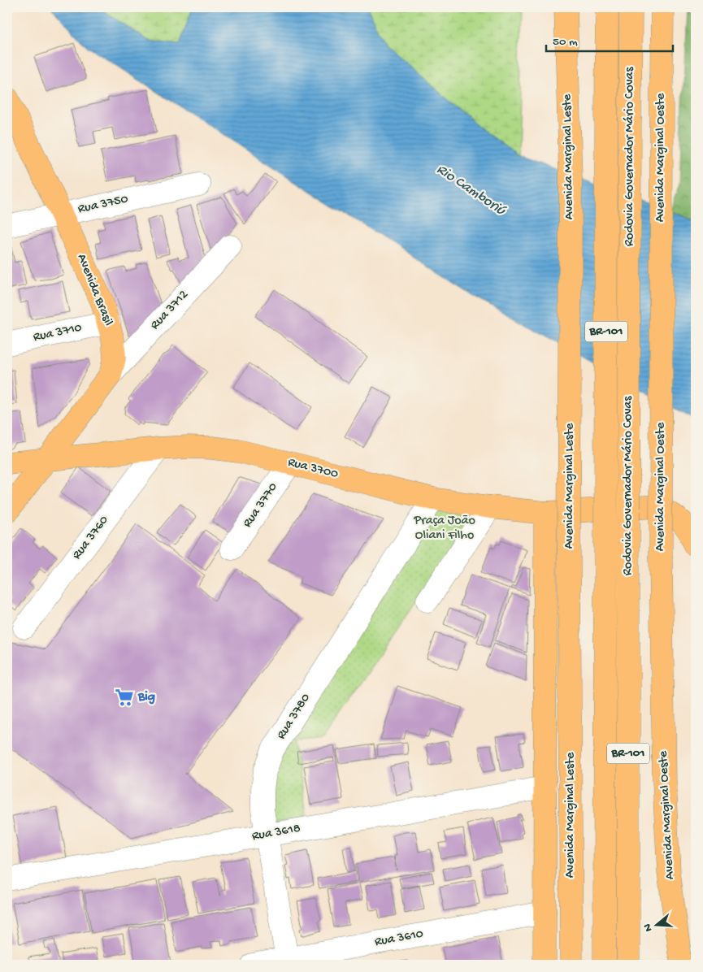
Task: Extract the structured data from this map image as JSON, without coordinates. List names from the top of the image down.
{
  "streets": {
    "main road": [
      "Avenida Marginal Leste",
      "Rodovia Governador Mário Covas",
      "Avenida Marginal Oeste",
      "Avenida Brasil",
      "BR-101",
      "Rua 3700"
    ],
    "street": [
      "Rua 3750",
      "Rua 3712",
      "Rua 3710",
      "Rua 3770",
      "Rua 3760",
      "Rua 3780",
      "Rua 3618",
      "Rua 3610"
    ]
  },
  "crossings": [
    ["Avenida Marginal Leste", "Rua 3700"],
    ["Avenida Marginal Leste", "Rua 3618"],
    ["Avenida Marginal Leste", "Rua 3610"],
    ["Rua 3750", "Avenida Brasil"],
    ["Avenida Brasil", "Rua 3712"],
    ["Avenida Brasil", "Rua 3710"],
    ["Avenida Brasil", "Rua 3700"],
    ["Rua 3700", "Rua 3770"],
    ["Rua 3700", "Rua 3760"],
    ["Rua 3700", "Rua 3780"],
    ["Rua 3780", "Rua 3618"],
    ["Rua 3780", "Rua 3610"]
  ],
  "water": ["Rio Camboriú"],
  "parks": ["Praça João Oliani Filho"],
  "places": {
    "supermarket": ["Big"]
  },
  "scale_bar": "50 m",
  "north": "left"
}
